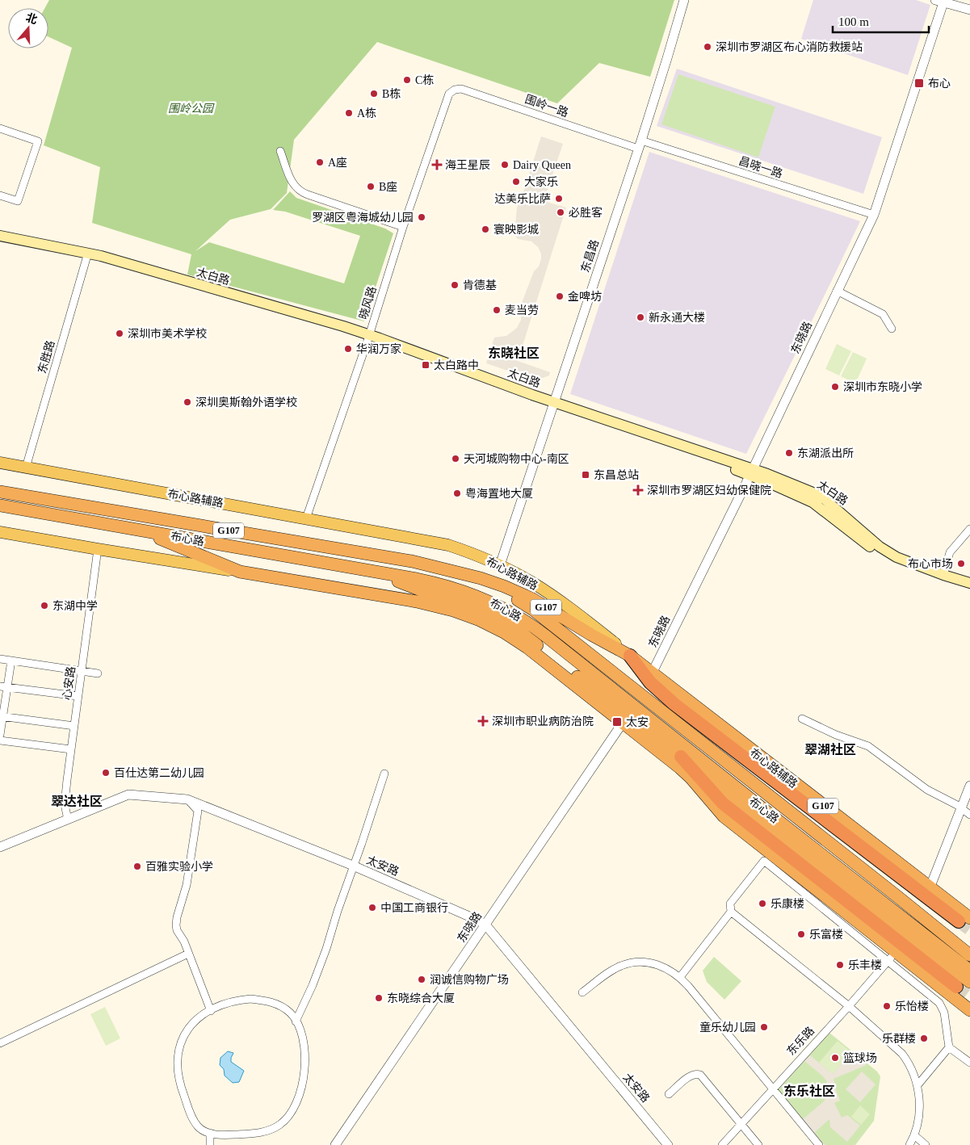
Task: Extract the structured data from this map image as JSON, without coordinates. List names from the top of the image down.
{
  "streets": {
    "highway": ["布心路辅路", "G107", "布心路"],
    "main road": ["太白路"],
    "street": [
      "围岭一路",
      "昌晓一路",
      "东昌路",
      "晓风路",
      "东晓路",
      "东胜路",
      "心安路",
      "太安路",
      "东乐路"
    ]
  },
  "crossings": [
    ["围岭一路", "昌晓一路"],
    ["围岭一路", "东昌路"],
    ["围岭一路", "晓风路"],
    ["昌晓一路", "东昌路"],
    ["昌晓一路", "东晓路"],
    ["东昌路", "太白路"],
    ["东昌路", "布心路辅路"],
    ["太白路", "晓风路"],
    ["太白路", "东晓路"],
    ["太白路", "东胜路"],
    ["晓风路", "布心路辅路"],
    ["东晓路", "布心路辅路"],
    ["东晓路", "太安路"],
    ["东胜路", "布心路辅路"],
    ["布心路辅路", "布心路"],
    ["心安路", "太安路"]
  ],
  "districts": [
    "东晓社区",
    "翠湖社区",
    "翠达社区",
    "东乐社区"
  ],
  "parks": ["围岭公园"],
  "places": {
    "other": [
      "深圳市罗湖区布心消防救援站",
      "C栋",
      "B栋",
      "A栋",
      "A座",
      "Dairy Queen",
      "大家乐",
      "B座",
      "达美乐比萨",
      "必胜客",
      "罗湖区粤海城幼儿园",
      "寰映影城",
      "肯德基",
      "金啤坊",
      "麦当劳",
      "新永通大楼",
      "深圳市美术学校",
      "华润万家",
      "深圳市东晓小学",
      "深圳奥斯翰外语学校",
      "东湖派出所",
      "天河城购物中心-南区",
      "粤海置地大厦",
      "布心市场",
      "东湖中学",
      "百仕达第二幼儿园",
      "百雅实验小学",
      "乐康楼",
      "中国工商银行",
      "乐富楼",
      "乐丰楼",
      "润诚信购物广场",
      "东晓综合大厦",
      "乐怡楼",
      "童乐幼儿园",
      "乐群楼",
      "篮球场"
    ],
    "transit": [
      "布心",
      "太白路中",
      "东昌总站",
      "太安"
    ],
    "health": ["海王星辰", "深圳市罗湖区妇幼保健院", "深圳市职业病防治院"]
  },
  "scale_bar": "100 m",
  "north": "top"
}
